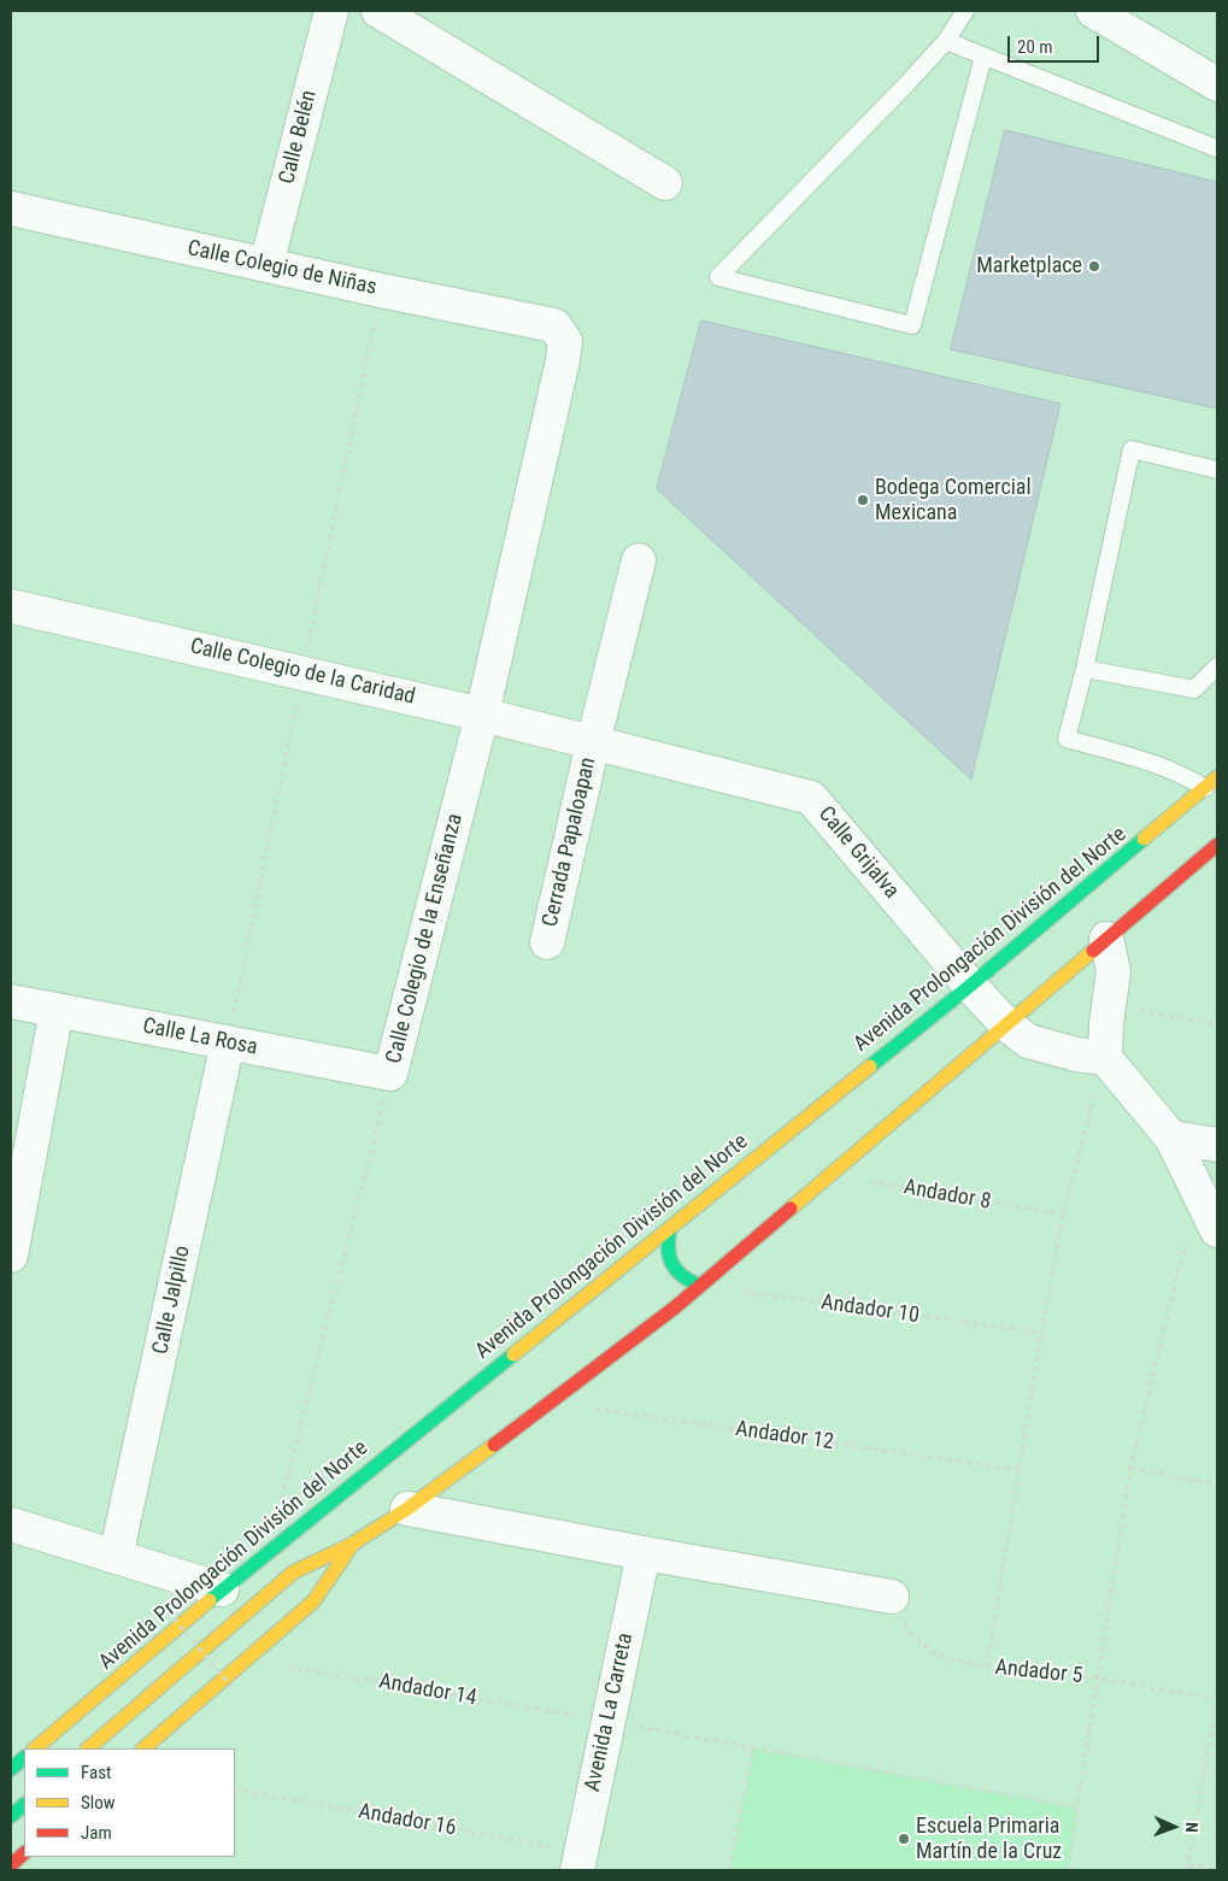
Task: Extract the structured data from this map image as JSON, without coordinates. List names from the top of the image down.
{
  "streets": {
    "main road": ["Avenida Prolongación División del Norte"],
    "street": [
      "Calle Belén",
      "Calle Colegio de Niñas",
      "Calle Colegio de la Caridad",
      "Cerrada Papaloapan",
      "Calle Grijalva",
      "Calle Colegio de la Enseñanza",
      "Calle La Rosa",
      "Calle Jalpillo",
      "Avenida La Carreta"
    ],
    "path": [
      "Andador 8",
      "Andador 10",
      "Andador 12",
      "Andador 5",
      "Andador 14",
      "Andador 16"
    ]
  },
  "crossings": [
    ["Calle Belén", "Calle Colegio de Niñas"],
    ["Calle Colegio de Niñas", "Calle Colegio de la Enseñanza"],
    ["Calle Colegio de la Caridad", "Cerrada Papaloapan"],
    ["Calle Colegio de la Caridad", "Calle Grijalva"],
    ["Calle Colegio de la Caridad", "Calle Colegio de la Enseñanza"],
    ["Cerrada Papaloapan", "Calle Grijalva"],
    ["Calle Grijalva", "Avenida Prolongación División del Norte"],
    ["Calle Colegio de la Enseñanza", "Calle La Rosa"],
    ["Calle La Rosa", "Calle Jalpillo"],
    ["Andador 14", "Avenida La Carreta"],
    ["Avenida La Carreta", "Andador 16"]
  ],
  "places": ["Marketplace", "Bodega Comercial Mexicana", "Escuela Primaria Martín de la Cruz"],
  "legend": ["Fast", "Slow", "Jam"],
  "scale_bar": "20 m",
  "north": "right"
}
